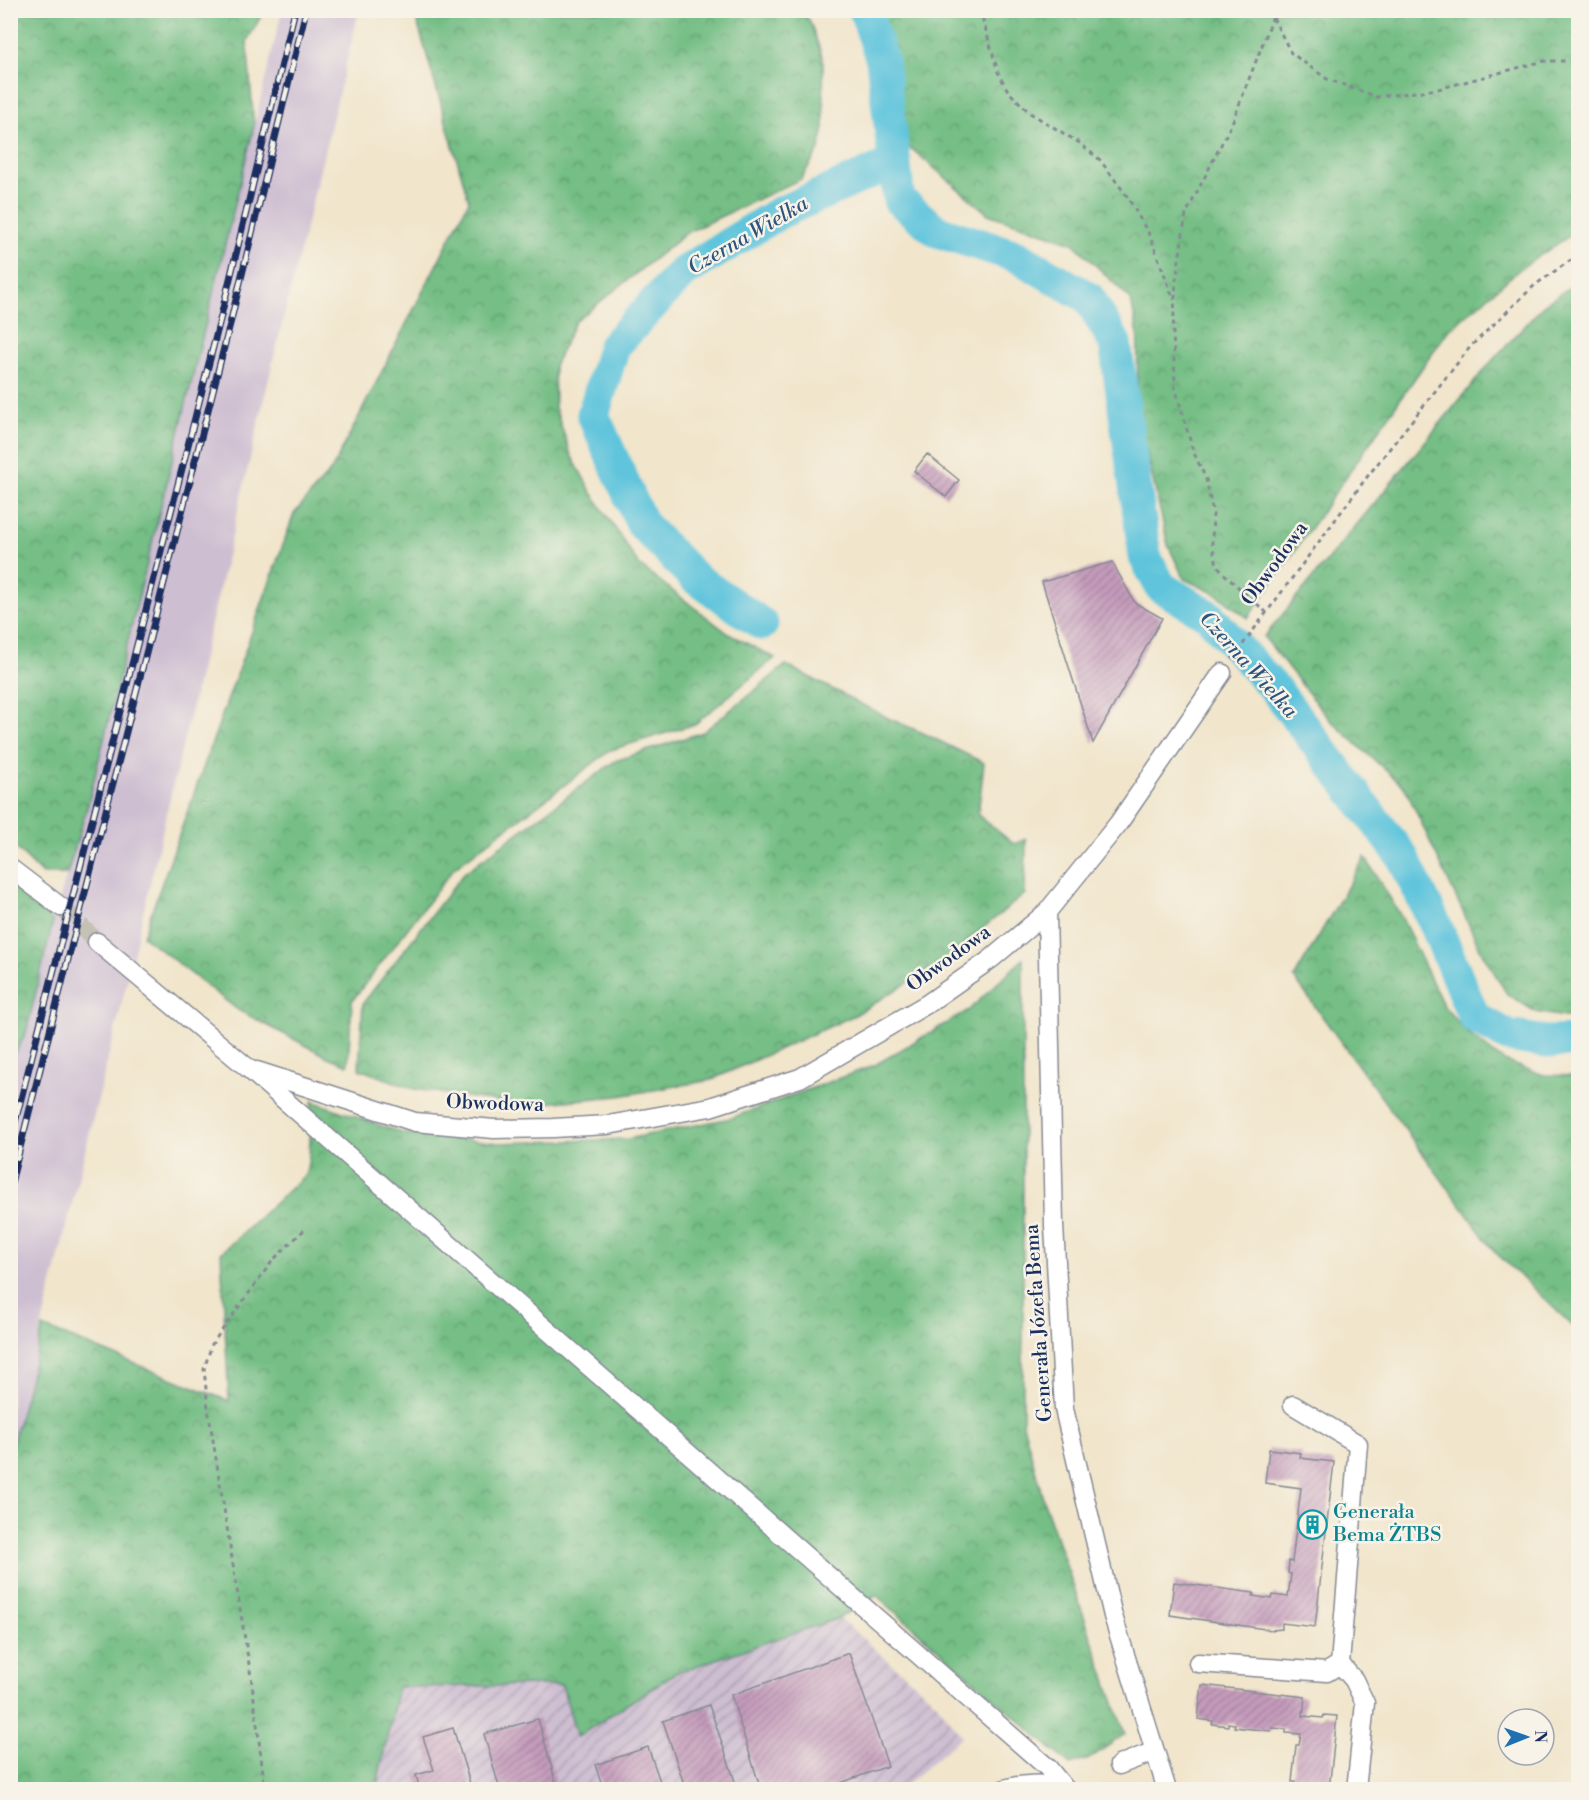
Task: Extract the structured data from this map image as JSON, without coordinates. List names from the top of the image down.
{
  "streets": {
    "street": ["Obwodowa", "Generała Józefa Bema"]
  },
  "crossings": [
    ["Obwodowa", "Generała Józefa Bema"]
  ],
  "water": ["Czerna Wielka"],
  "places": {
    "building": ["Generała Bema ŻTBS"]
  },
  "north": "right"
}
